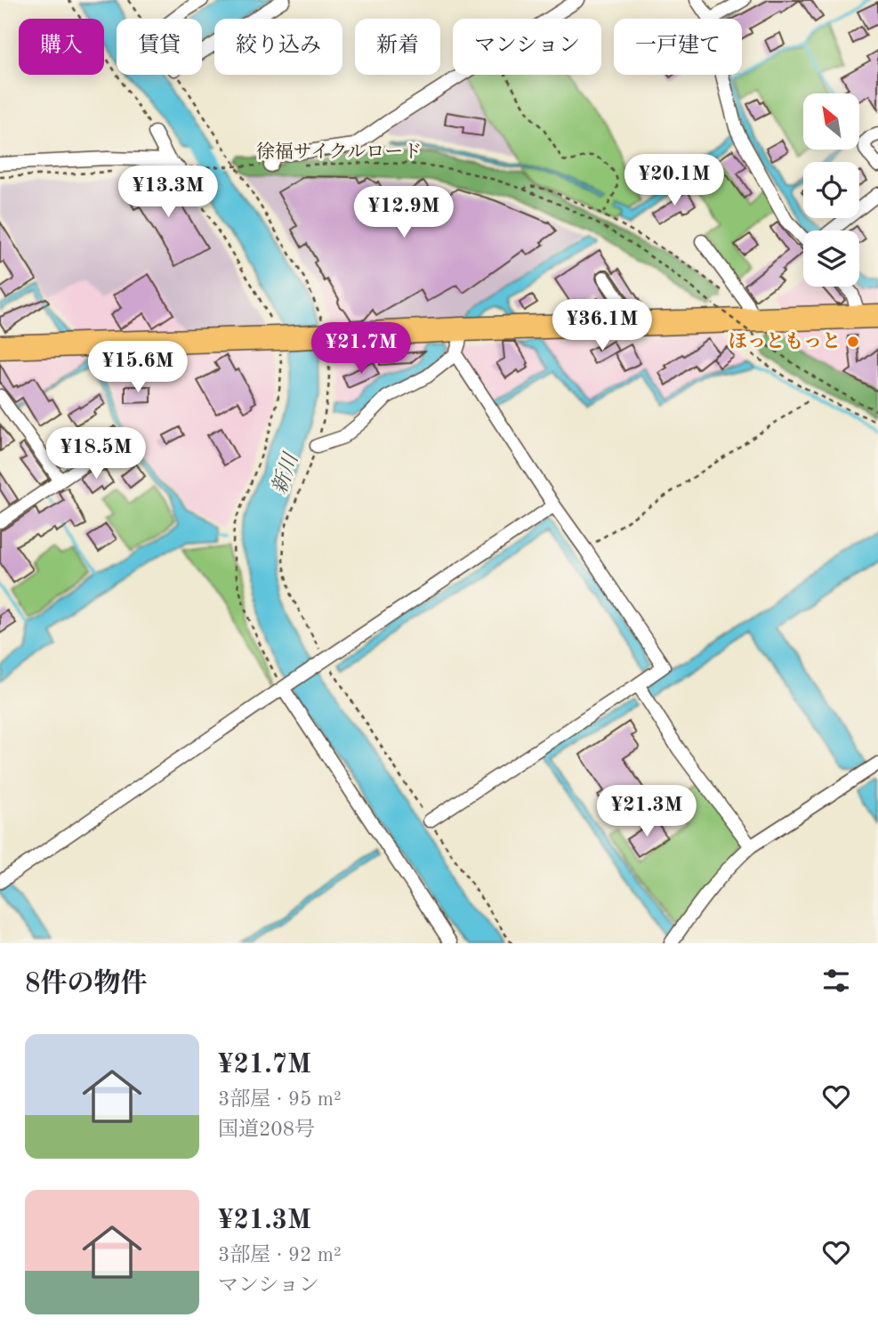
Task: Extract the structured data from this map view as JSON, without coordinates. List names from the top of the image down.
{
  "streets": {
    "path": ["徐福サイクルロード"]
  },
  "water": ["新川"],
  "places": ["ほっともっと"],
  "north": "top left",
  "page": {
    "chip": [
      "購入",
      "賃貸",
      "絞り込み",
      "新着",
      "マンション",
      "一戸建て"
    ],
    "price": [
      "¥20.1M",
      "¥13.3M",
      "¥12.9M",
      "¥36.1M",
      "¥21.7M",
      "¥15.6M",
      "¥18.5M",
      "¥21.3M"
    ],
    "heading": "8件の物件",
    "list": [
      {
        "name": "¥21.7M",
        "note": "3部屋 · 95 m² · 国道208号"
      },
      {
        "name": "¥21.3M",
        "note": "3部屋 · 92 m² · マンション"
      }
    ]
  }
}
